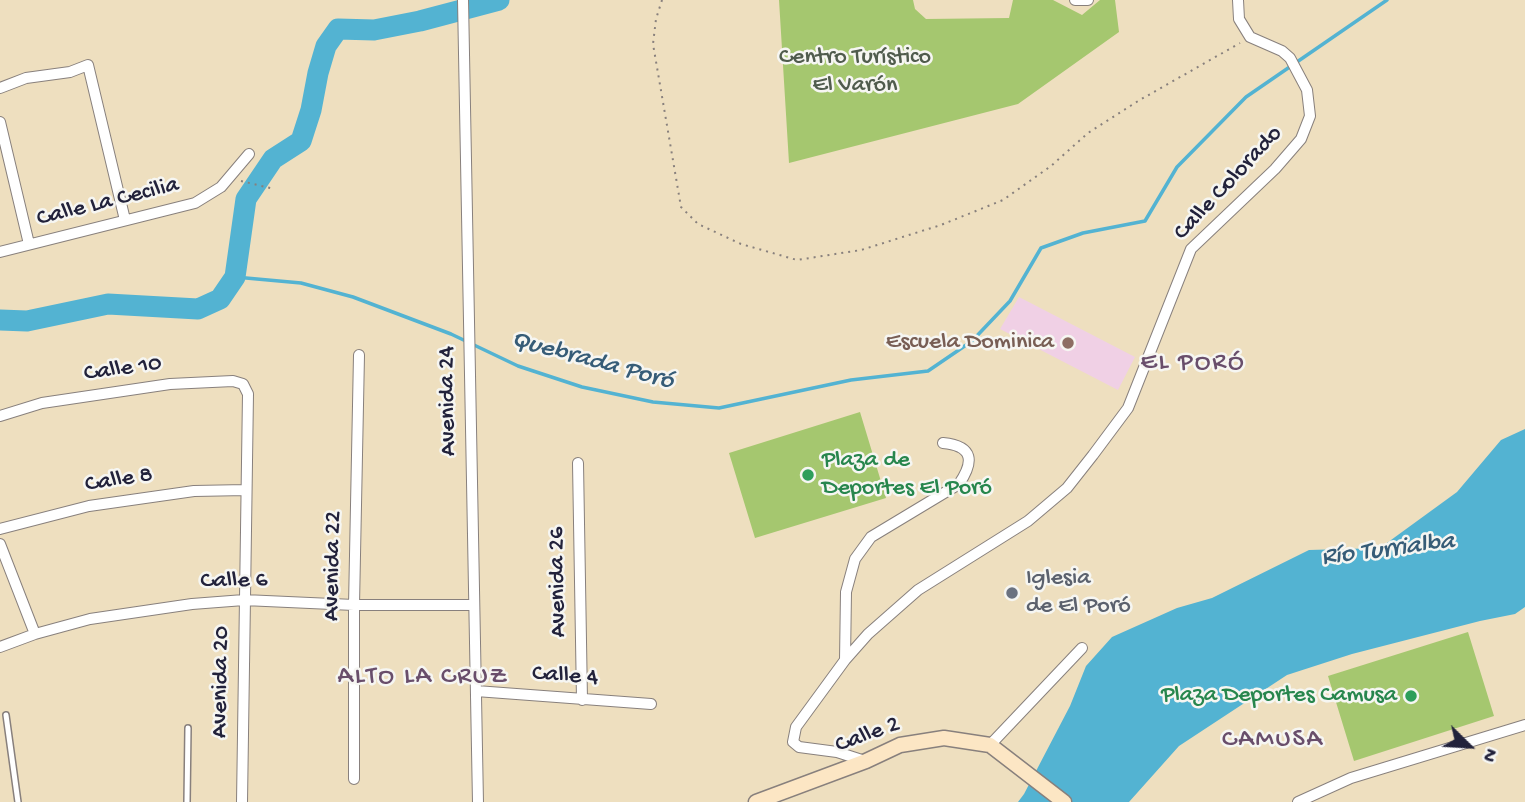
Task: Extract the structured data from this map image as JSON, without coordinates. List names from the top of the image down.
{
  "streets": {
    "main road": ["Calle 2"],
    "street": [
      "Calle Colorado",
      "Calle La Cecilia",
      "Calle 10",
      "Avenida 24",
      "Calle 8",
      "Avenida 22",
      "Calle 6",
      "Avenida 26",
      "Calle 4",
      "Avenida 20"
    ]
  },
  "crossings": [
    ["Calle Colorado", "Calle 2"],
    ["Calle 10", "Avenida 20"],
    ["Avenida 24", "Calle 6"],
    ["Avenida 24", "Calle 4"],
    ["Calle 8", "Avenida 20"],
    ["Avenida 22", "Calle 6"],
    ["Calle 6", "Avenida 20"],
    ["Avenida 26", "Calle 4"]
  ],
  "districts": ["EL PORÓ", "ALTO LA CRUZ", "CAMUSA"],
  "water": ["Quebrada Poró", "Río Turrialba"],
  "parks": ["Centro Turístico El Varón"],
  "places": [
    "Escuela Dominica",
    "Plaza de Deportes El Poró",
    "Iglesia de El Poró",
    "Plaza Deportes Camusa"
  ],
  "north": "bottom right"
}
